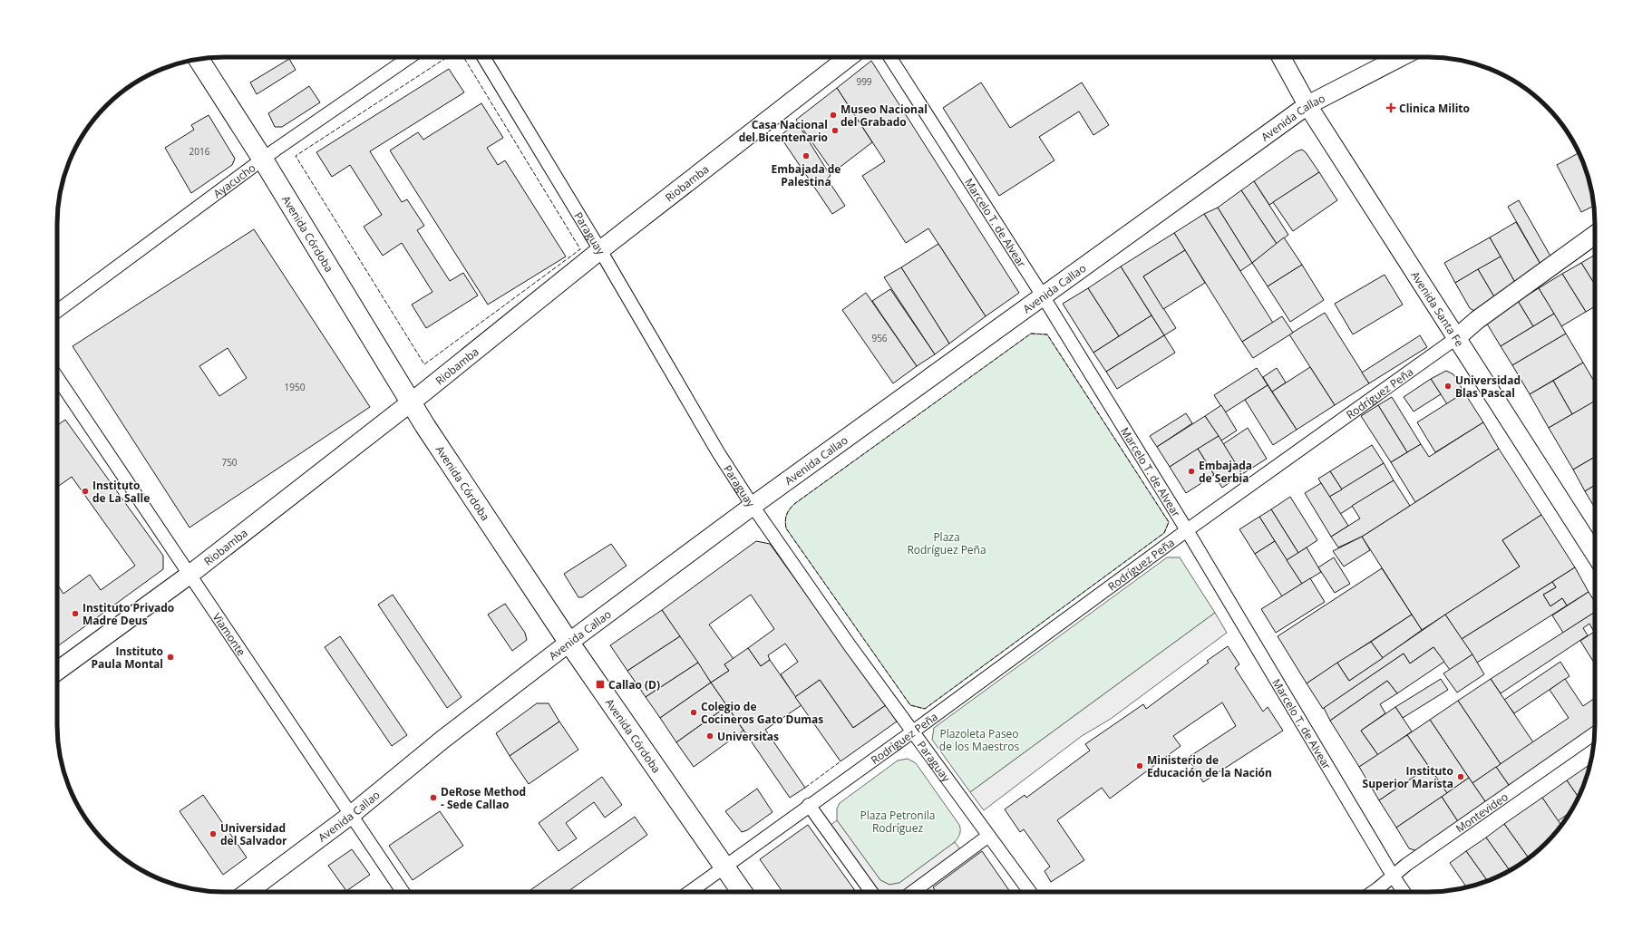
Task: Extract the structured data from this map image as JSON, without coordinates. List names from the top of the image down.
{
  "streets": {
    "main road": [
      "Avenida Callao",
      "Riobamba",
      "Avenida Córdoba",
      "Avenida Santa Fe",
      "Rodríguez Peña"
    ],
    "street": [
      "Ayacucho",
      "Marcelo T. de Alvear",
      "Paraguay",
      "Viamonte",
      "Montevideo"
    ]
  },
  "crossings": [
    ["Avenida Callao", "Marcelo T. de Alvear"],
    ["Avenida Callao", "Paraguay"],
    ["Avenida Callao", "Avenida Córdoba"],
    ["Avenida Callao", "Avenida Santa Fe"],
    ["Avenida Callao", "Viamonte"],
    ["Ayacucho", "Avenida Córdoba"],
    ["Riobamba", "Paraguay"],
    ["Riobamba", "Avenida Córdoba"],
    ["Riobamba", "Viamonte"],
    ["Marcelo T. de Alvear", "Rodríguez Peña"],
    ["Marcelo T. de Alvear", "Montevideo"],
    ["Paraguay", "Rodríguez Peña"],
    ["Avenida Córdoba", "Rodríguez Peña"],
    ["Avenida Santa Fe", "Rodríguez Peña"]
  ],
  "parks": ["Plaza Rodríguez Peña", "Plazoleta Paseo de los Maestros", "Plaza Petronila Rodríguez"],
  "places": {
    "health": ["Clinica Milito"],
    "other": [
      "Museo Nacional del Grabado",
      "Casa Nacional del Bicentenario",
      "Embajada de Palestina",
      "Universidad Blas Pascal",
      "Embajada de Serbia",
      "Instituto de La Salle",
      "Instituto Privado Madre Deus",
      "Instituto Paula Montal",
      "Colegio de Cocineros Gato Dumas",
      "Universitas",
      "Ministerio de Educación de la Nación",
      "Instituto Superior Marista",
      "DeRose Method - Sede Callao",
      "Universidad del Salvador"
    ],
    "transit": ["Callao (D)"]
  },
  "house_numbers": [
    "999",
    "2016",
    "956",
    "1950",
    "750"
  ]
}
